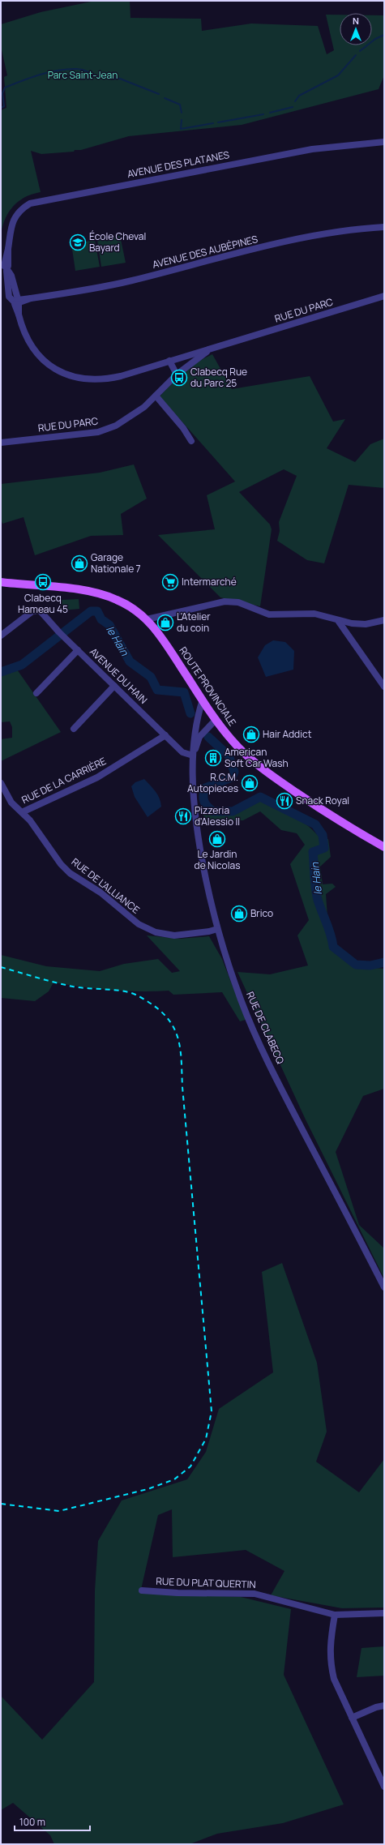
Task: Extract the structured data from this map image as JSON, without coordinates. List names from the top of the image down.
{
  "streets": {
    "main road": ["ROUTE PROVINCIALE"],
    "street": [
      "AVENUE DES PLATANES",
      "AVENUE DES AUBÉPINES",
      "RUE DU PARC",
      "AVENUE DU HAIN",
      "RUE DE LA CARRIÈRE",
      "RUE DE L'ALLIANCE",
      "RUE DE CLABECQ",
      "RUE DU PLAT QUERTIN"
    ]
  },
  "crossings": [
    ["AVENUE DES PLATANES", "AVENUE DES AUBÉPINES"],
    ["AVENUE DES PLATANES", "RUE DU PARC"],
    ["AVENUE DU HAIN", "RUE DE LA CARRIÈRE"],
    ["AVENUE DU HAIN", "RUE DE CLABECQ"],
    ["ROUTE PROVINCIALE", "RUE DE CLABECQ"],
    ["RUE DE LA CARRIÈRE", "RUE DE L'ALLIANCE"],
    ["RUE DE L'ALLIANCE", "RUE DE CLABECQ"]
  ],
  "water": ["le Hain"],
  "parks": ["Parc Saint-Jean"],
  "places": {
    "school or university": ["École Cheval Bayard"],
    "bus stop": ["Clabecq Rue du Parc 25", "Clabecq Hameau 45"],
    "shop": [
      "Garage Nationale 7",
      "L'Atelier du coin",
      "Hair Addict",
      "R.C.M. Autopieces",
      "Le Jardin de Nicolas",
      "Brico"
    ],
    "supermarket": ["Intermarché"],
    "building": ["American Soft Car Wash"],
    "restaurant": ["Snack Royal", "Pizzeria d'Alessio II"]
  },
  "scale_bar": "100 m",
  "north": "top"
}
